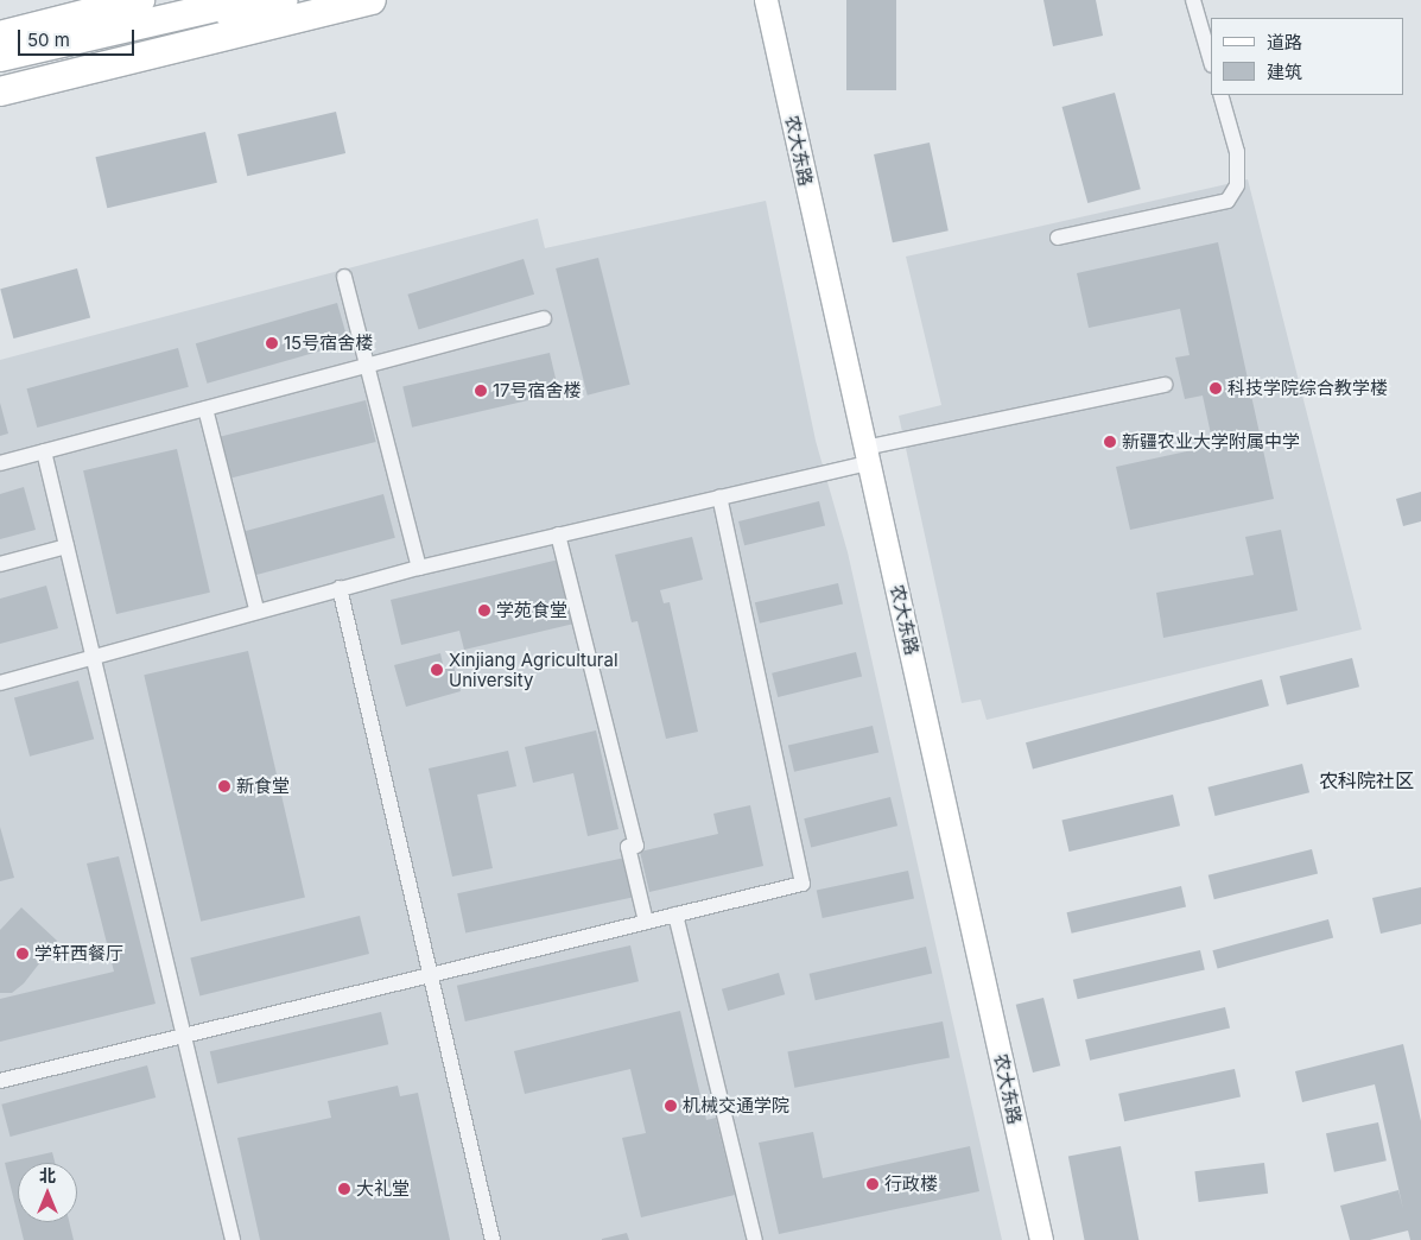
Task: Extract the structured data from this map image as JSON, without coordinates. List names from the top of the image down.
{
  "streets": {
    "main road": ["农大东路"]
  },
  "districts": ["农科院社区"],
  "places": [
    "15号宿舍楼",
    "科技学院综合教学楼",
    "17号宿舍楼",
    "新疆农业大学附属中学",
    "学苑食堂",
    "Xinjiang Agricultural University",
    "新食堂",
    "学轩西餐厅",
    "机械交通学院",
    "行政楼",
    "大礼堂"
  ],
  "legend": ["道路", "建筑"],
  "scale_bar": "50 m",
  "north": "top"
}
